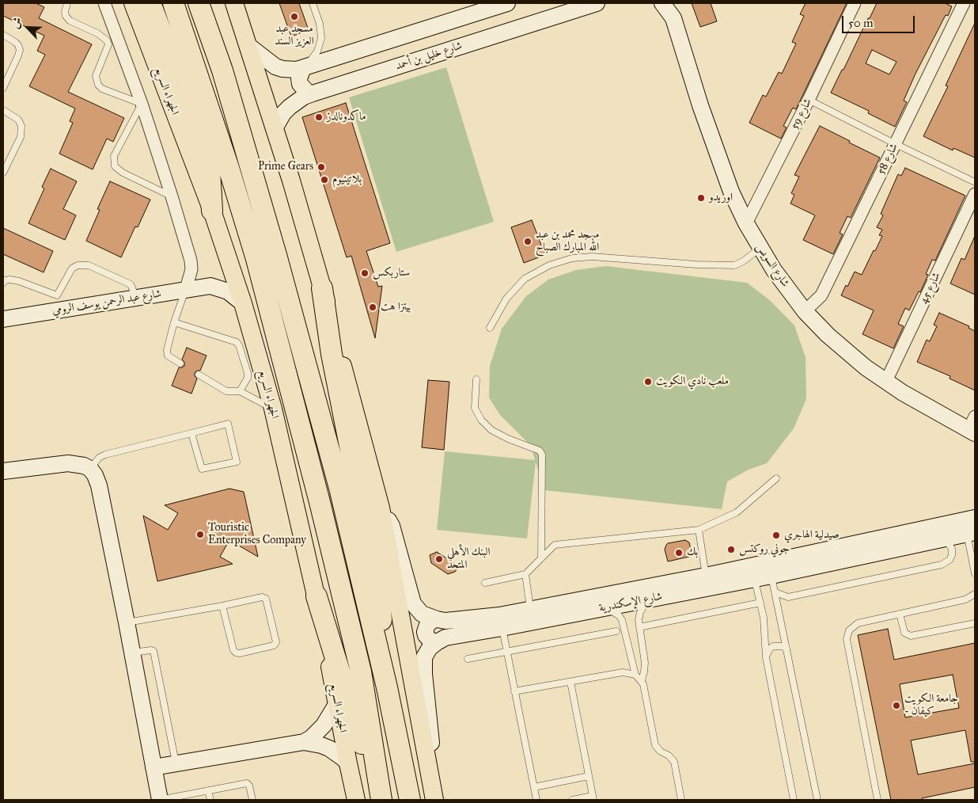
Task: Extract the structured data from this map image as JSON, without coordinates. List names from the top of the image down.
{
  "streets": {
    "highway": ["الجهراء السريع"],
    "street": [
      "شارع خليل بن أحمد",
      "شارع 59",
      "شارع 58",
      "شارع السويس",
      "شارع 45",
      "شارع عبد الرحمن يوسف الرومي",
      "شارع الإسكندرية"
    ]
  },
  "crossings": [
    ["الجهراء السريع", "شارع عبد الرحمن يوسف الرومي"],
    ["شارع 59", "شارع السويس"],
    ["شارع 58", "شارع السويس"],
    ["شارع السويس", "شارع 45"]
  ],
  "places": [
    "مسجد عبد العزيز السند",
    "ماكدونالدز",
    "Prime Gears",
    "بلاتينيوم",
    "اوريدو",
    "مسجد محمد بن عبد الله المبارك الصباح",
    "ستاربكس",
    "بيتزا هت",
    "ملعب نادي الكويت",
    "Touristic Enterprises Company",
    "صيدلية الهاجري",
    "جوني روكتس",
    "بك",
    "البنك الأهلي المتحد",
    "جامعة الكويت - كيفان"
  ],
  "scale_bar": "50 m",
  "north": "top left"
}
